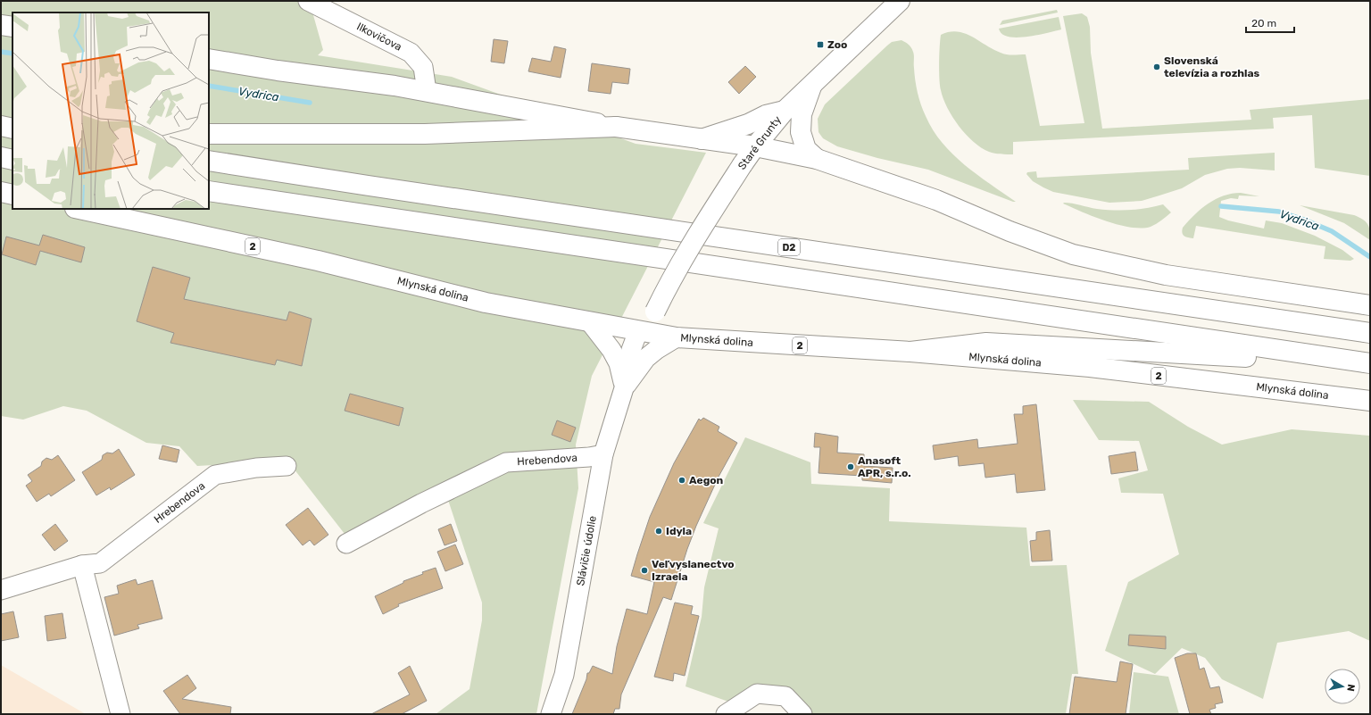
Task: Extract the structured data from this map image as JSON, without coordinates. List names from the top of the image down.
{
  "streets": {
    "main road": [
      "Staré Grunty",
      "2",
      "D2",
      "Mlynská dolina"
    ],
    "street": ["Ilkovičova", "Hrebendova", "Slávičie údolie"]
  },
  "crossings": [
    ["Staré Grunty", "Mlynská dolina"],
    ["Staré Grunty", "Slávičie údolie"],
    ["Mlynská dolina", "Slávičie údolie"],
    ["Hrebendova", "Slávičie údolie"]
  ],
  "water": ["Vydrica"],
  "places": {
    "transit": ["Zoo"],
    "other": [
      "Slovenská televízia a rozhlas",
      "Anasoft APR, s.r.o.",
      "Aegon",
      "Idyla",
      "Veľvyslanectvo Izraela"
    ]
  },
  "scale_bar": "20 m",
  "north": "right"
}
